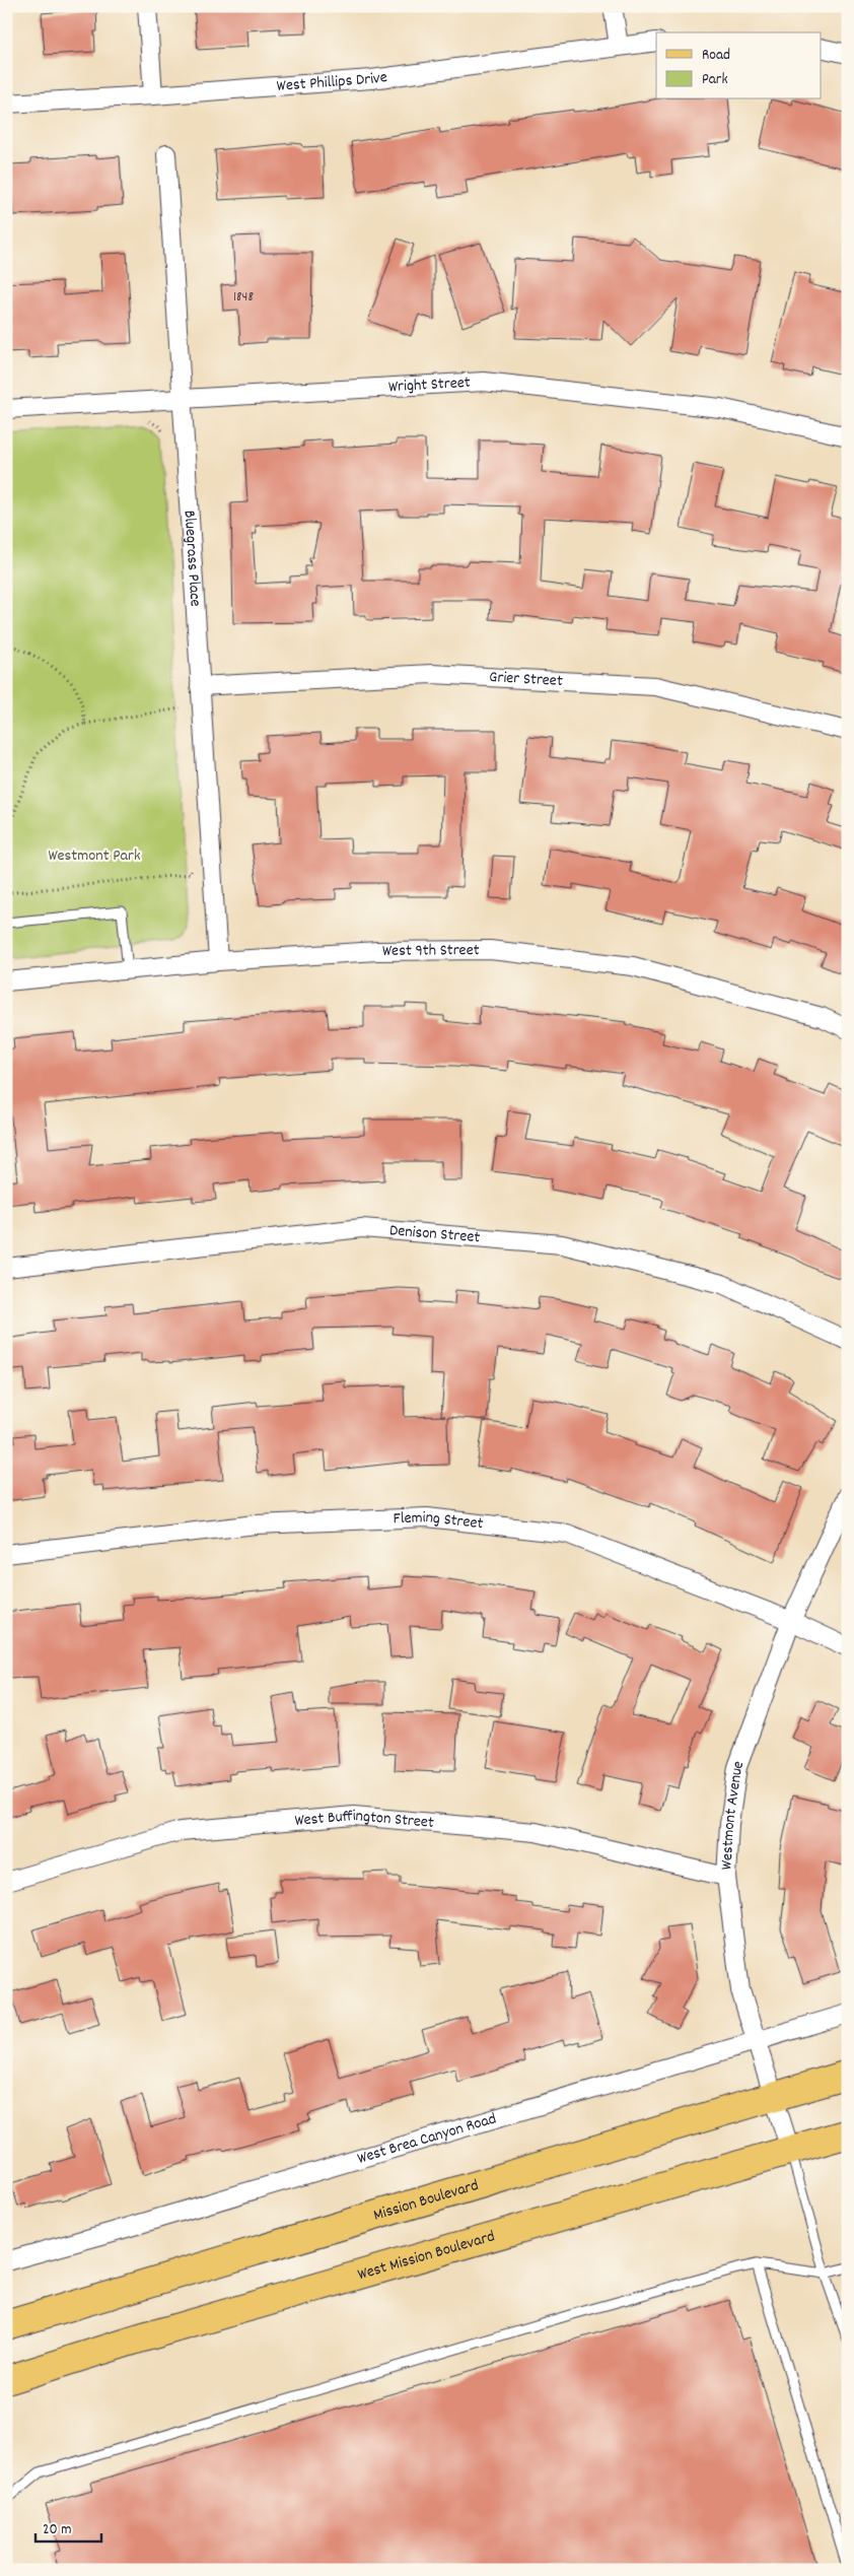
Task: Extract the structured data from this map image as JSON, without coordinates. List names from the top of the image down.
{
  "streets": {
    "main road": ["Mission Boulevard", "West Mission Boulevard"],
    "street": [
      "West Phillips Drive",
      "Wright Street",
      "Bluegrass Place",
      "Grier Street",
      "West 9th Street",
      "Denison Street",
      "Fleming Street",
      "Westmont Avenue",
      "West Buffington Street",
      "West Brea Canyon Road"
    ]
  },
  "crossings": [
    ["Wright Street", "Bluegrass Place"],
    ["Bluegrass Place", "Grier Street"],
    ["Bluegrass Place", "West 9th Street"],
    ["Fleming Street", "Westmont Avenue"],
    ["Westmont Avenue", "West Buffington Street"],
    ["Westmont Avenue", "West Brea Canyon Road"],
    ["Westmont Avenue", "Mission Boulevard"],
    ["Westmont Avenue", "West Mission Boulevard"]
  ],
  "parks": ["Westmont Park"],
  "house_numbers": ["1848"],
  "legend": ["Road", "Park"],
  "scale_bar": "20 m"
}
